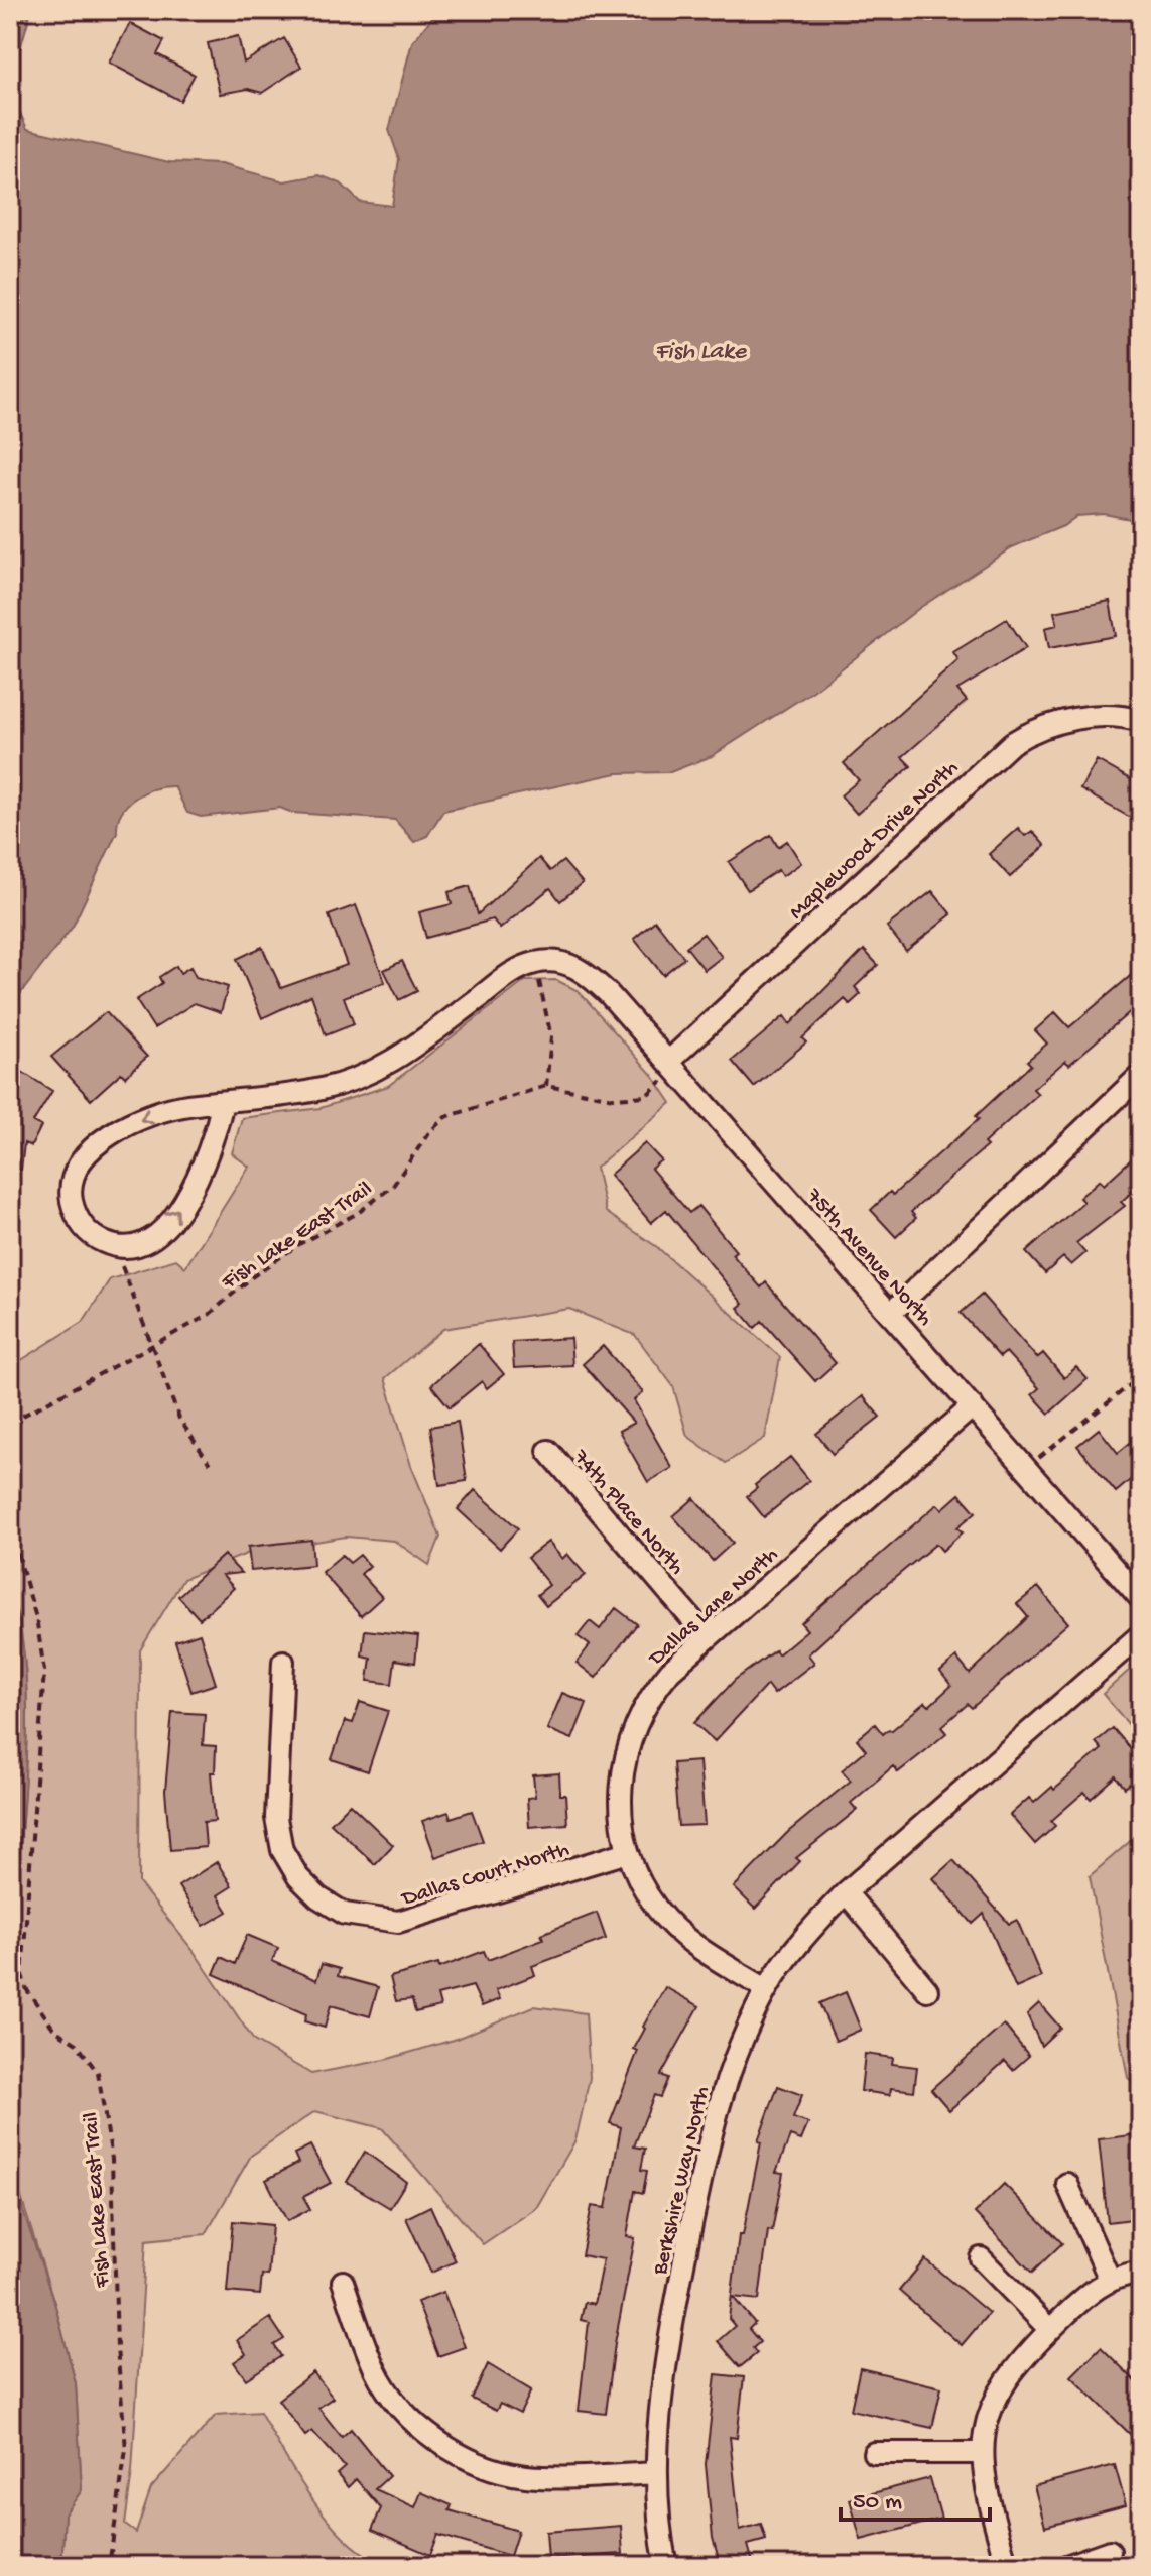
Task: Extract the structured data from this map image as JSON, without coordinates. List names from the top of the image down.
{
  "streets": {
    "street": [
      "Maplewood Drive North",
      "75th Avenue North",
      "74th Place North",
      "Dallas Lane North",
      "Dallas Court North",
      "Berkshire Way North"
    ],
    "path": ["Fish Lake East Trail"]
  },
  "crossings": [
    ["Maplewood Drive North", "Fish Lake East Trail"],
    ["Maplewood Drive North", "75th Avenue North"],
    ["Fish Lake East Trail", "75th Avenue North"],
    ["75th Avenue North", "Dallas Lane North"],
    ["74th Place North", "Dallas Lane North"],
    ["Dallas Lane North", "Dallas Court North"],
    ["Dallas Lane North", "Berkshire Way North"]
  ],
  "water": ["Fish Lake"],
  "scale_bar": "50 m"
}
